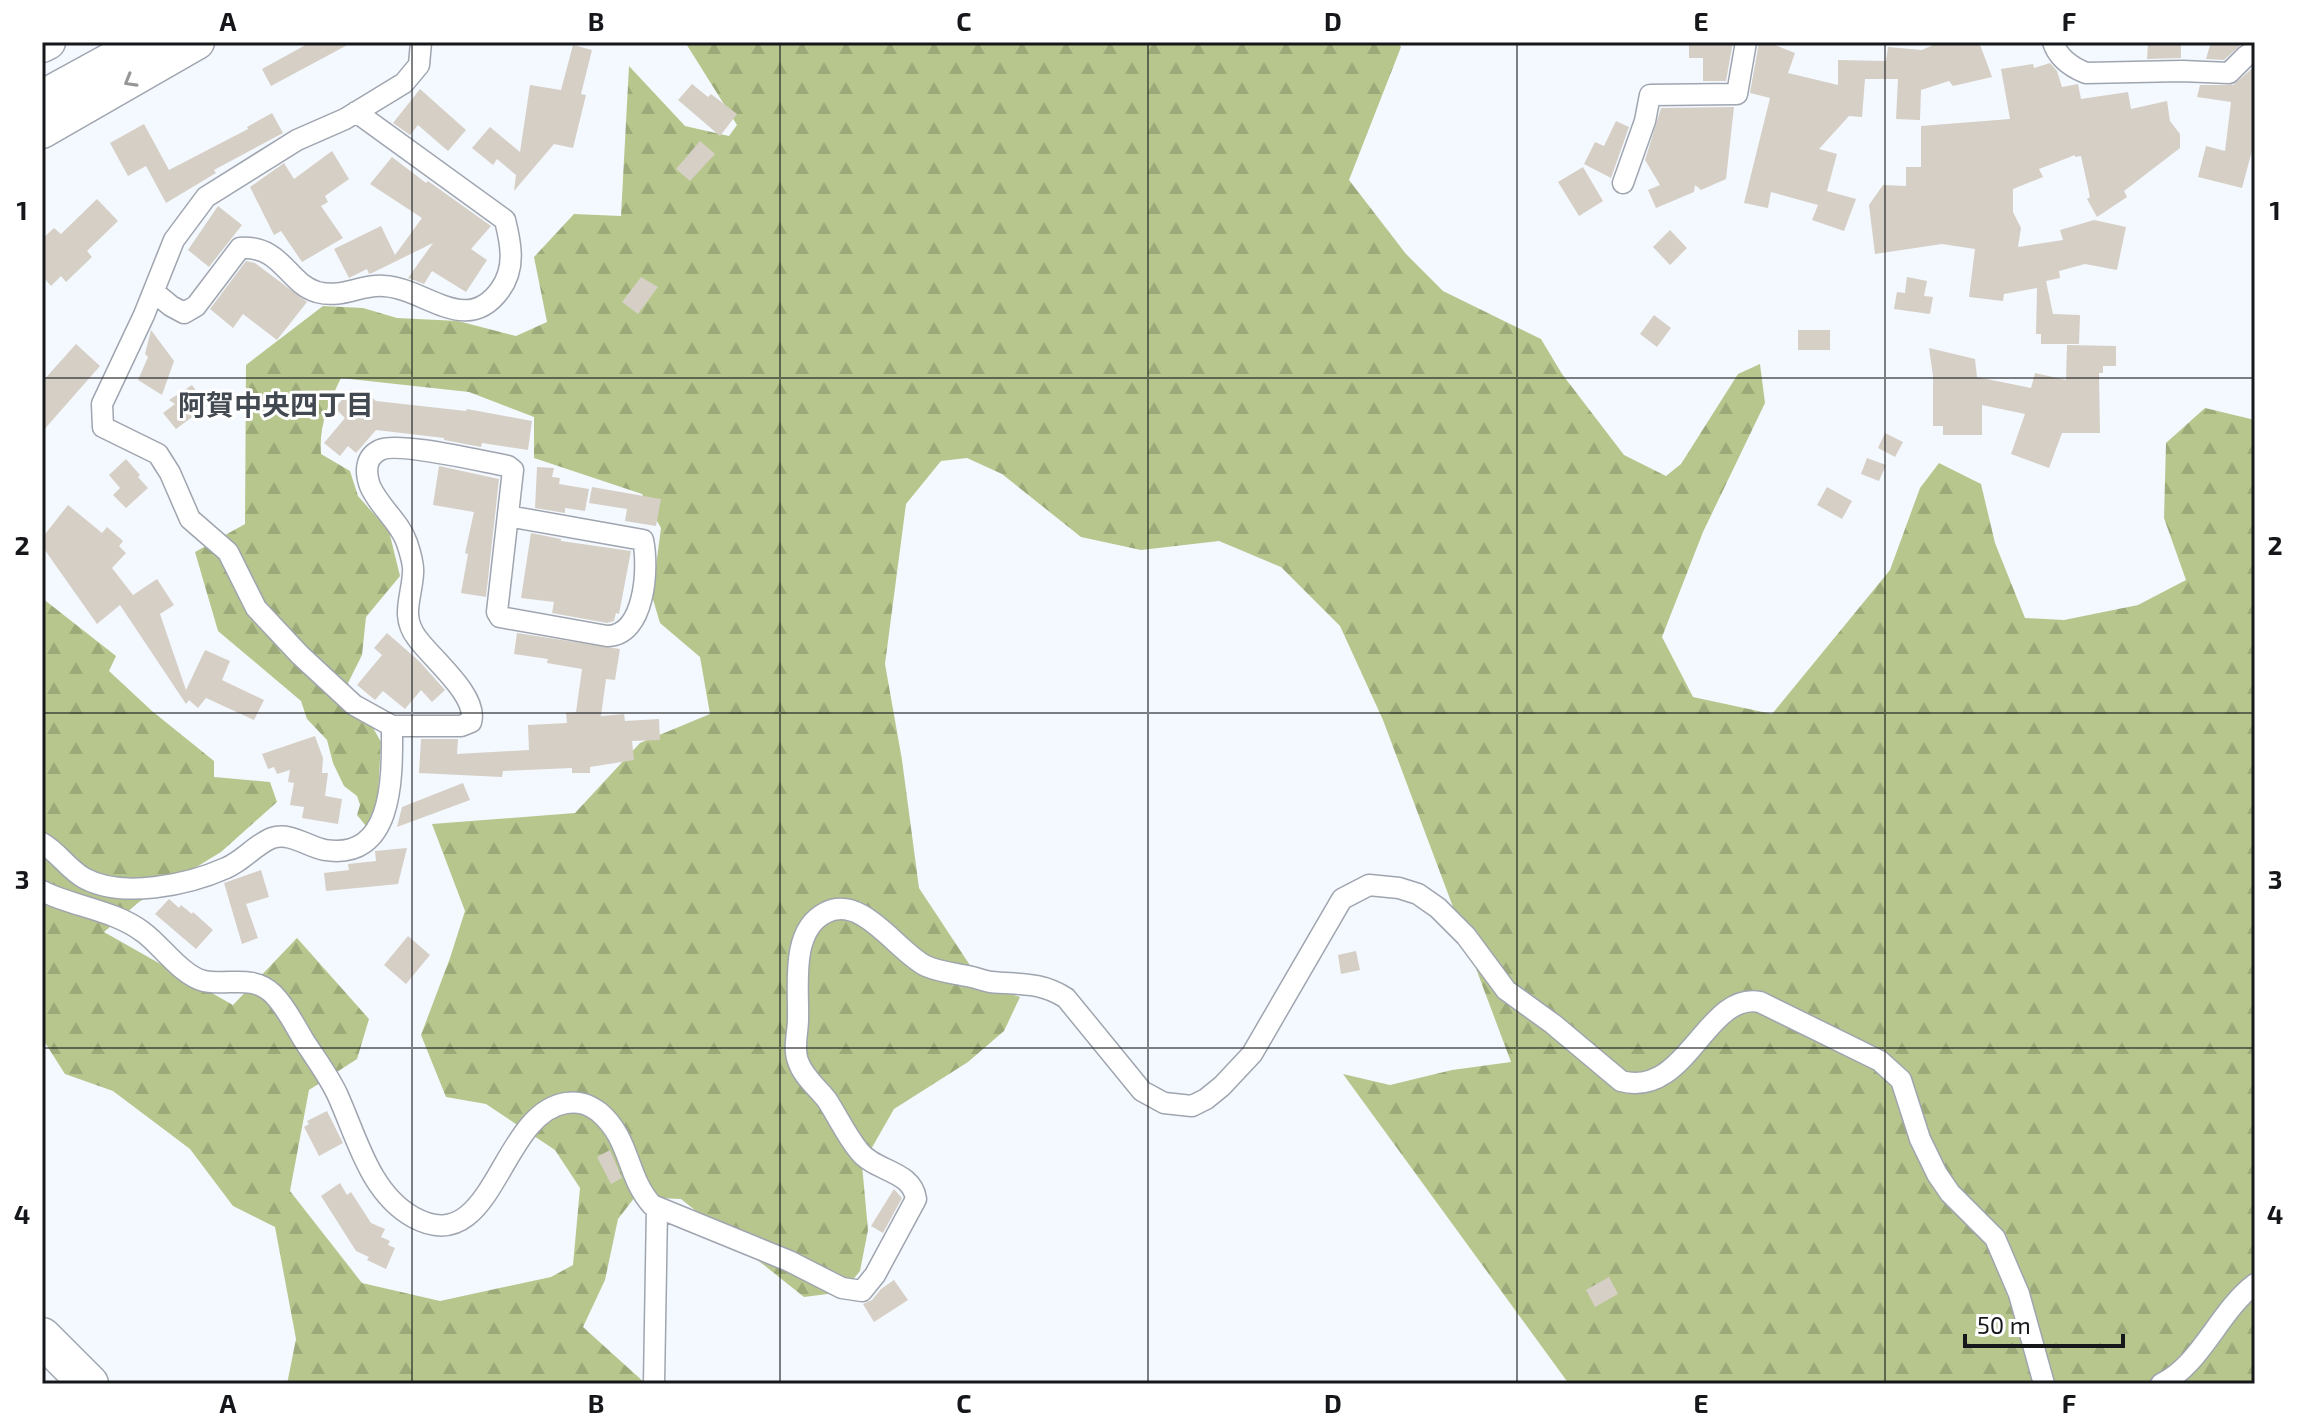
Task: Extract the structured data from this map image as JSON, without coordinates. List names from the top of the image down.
{
  "districts": ["阿賀中央四丁目"],
  "scale_bar": "50 m",
  "grid": {
    "columns": [
      "A",
      "B",
      "C",
      "D",
      "E",
      "F"
    ],
    "rows": [
      "1",
      "2",
      "3",
      "4"
    ]
  }
}
